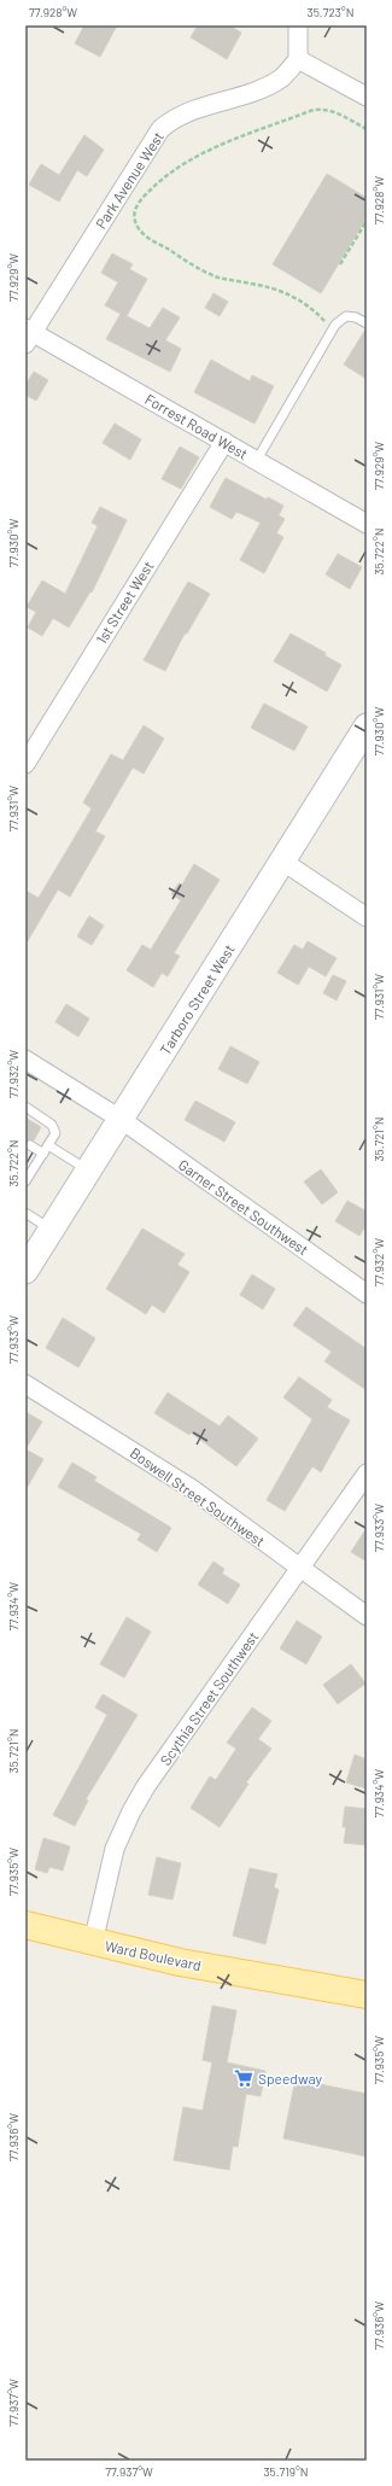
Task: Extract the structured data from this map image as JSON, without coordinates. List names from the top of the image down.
{
  "streets": {
    "main road": ["Tarboro Street West", "Ward Boulevard"],
    "street": [
      "Park Avenue West",
      "Forrest Road West",
      "1st Street West",
      "Garner Street Southwest",
      "Boswell Street Southwest",
      "Scythia Street Southwest"
    ]
  },
  "crossings": [
    ["Park Avenue West", "Forrest Road West"],
    ["Forrest Road West", "1st Street West"],
    ["Tarboro Street West", "Garner Street Southwest"],
    ["Boswell Street Southwest", "Scythia Street Southwest"],
    ["Scythia Street Southwest", "Ward Boulevard"]
  ],
  "places": {
    "supermarket": ["Speedway"]
  },
  "coordinates": [
    "77.928°W",
    "35.723°N",
    "77.929°W",
    "77.930°W",
    "35.722°N",
    "77.931°W",
    "77.932°W",
    "35.721°N",
    "77.933°W",
    "77.934°W",
    "77.935°W",
    "77.936°W",
    "77.937°W",
    "35.719°N"
  ]
}
